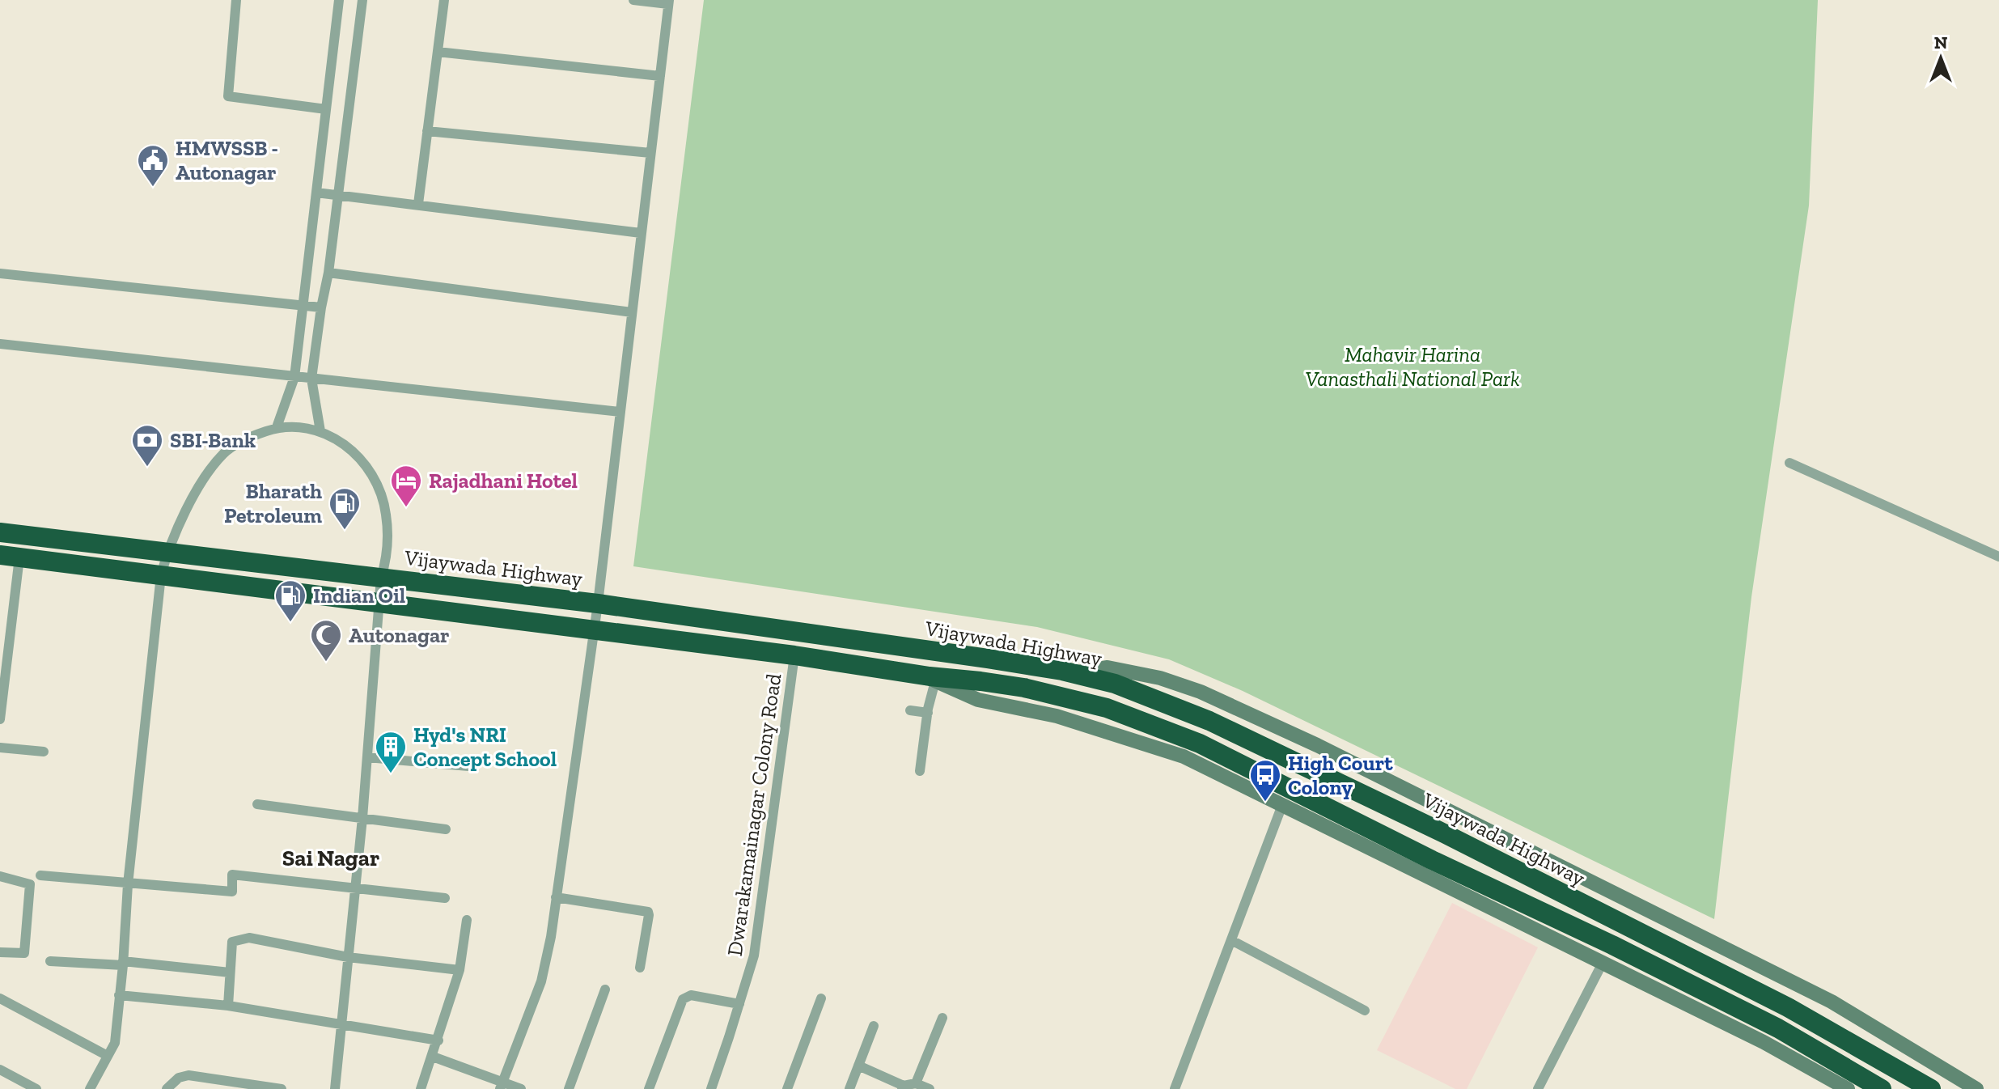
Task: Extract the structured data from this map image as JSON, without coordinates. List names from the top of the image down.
{
  "streets": {
    "highway": ["Vijaywada Highway"],
    "street": ["Dwarakamainagar Colony Road"]
  },
  "crossings": [
    ["Vijaywada Highway", "Dwarakamainagar Colony Road"]
  ],
  "districts": ["Sai Nagar"],
  "parks": ["Mahavir Harina Vanasthali National Park"],
  "places": {
    "public building": ["HMWSSB - Autonagar"],
    "bank": ["SBI-Bank"],
    "hotel": ["Rajadhani Hotel"],
    "fuel station": ["Bharath Petroleum", "Indian Oil"],
    "mosque": ["Autonagar"],
    "building": ["Hyd's NRI Concept School"],
    "bus stop": ["High Court Colony"]
  },
  "north": "top"
}
